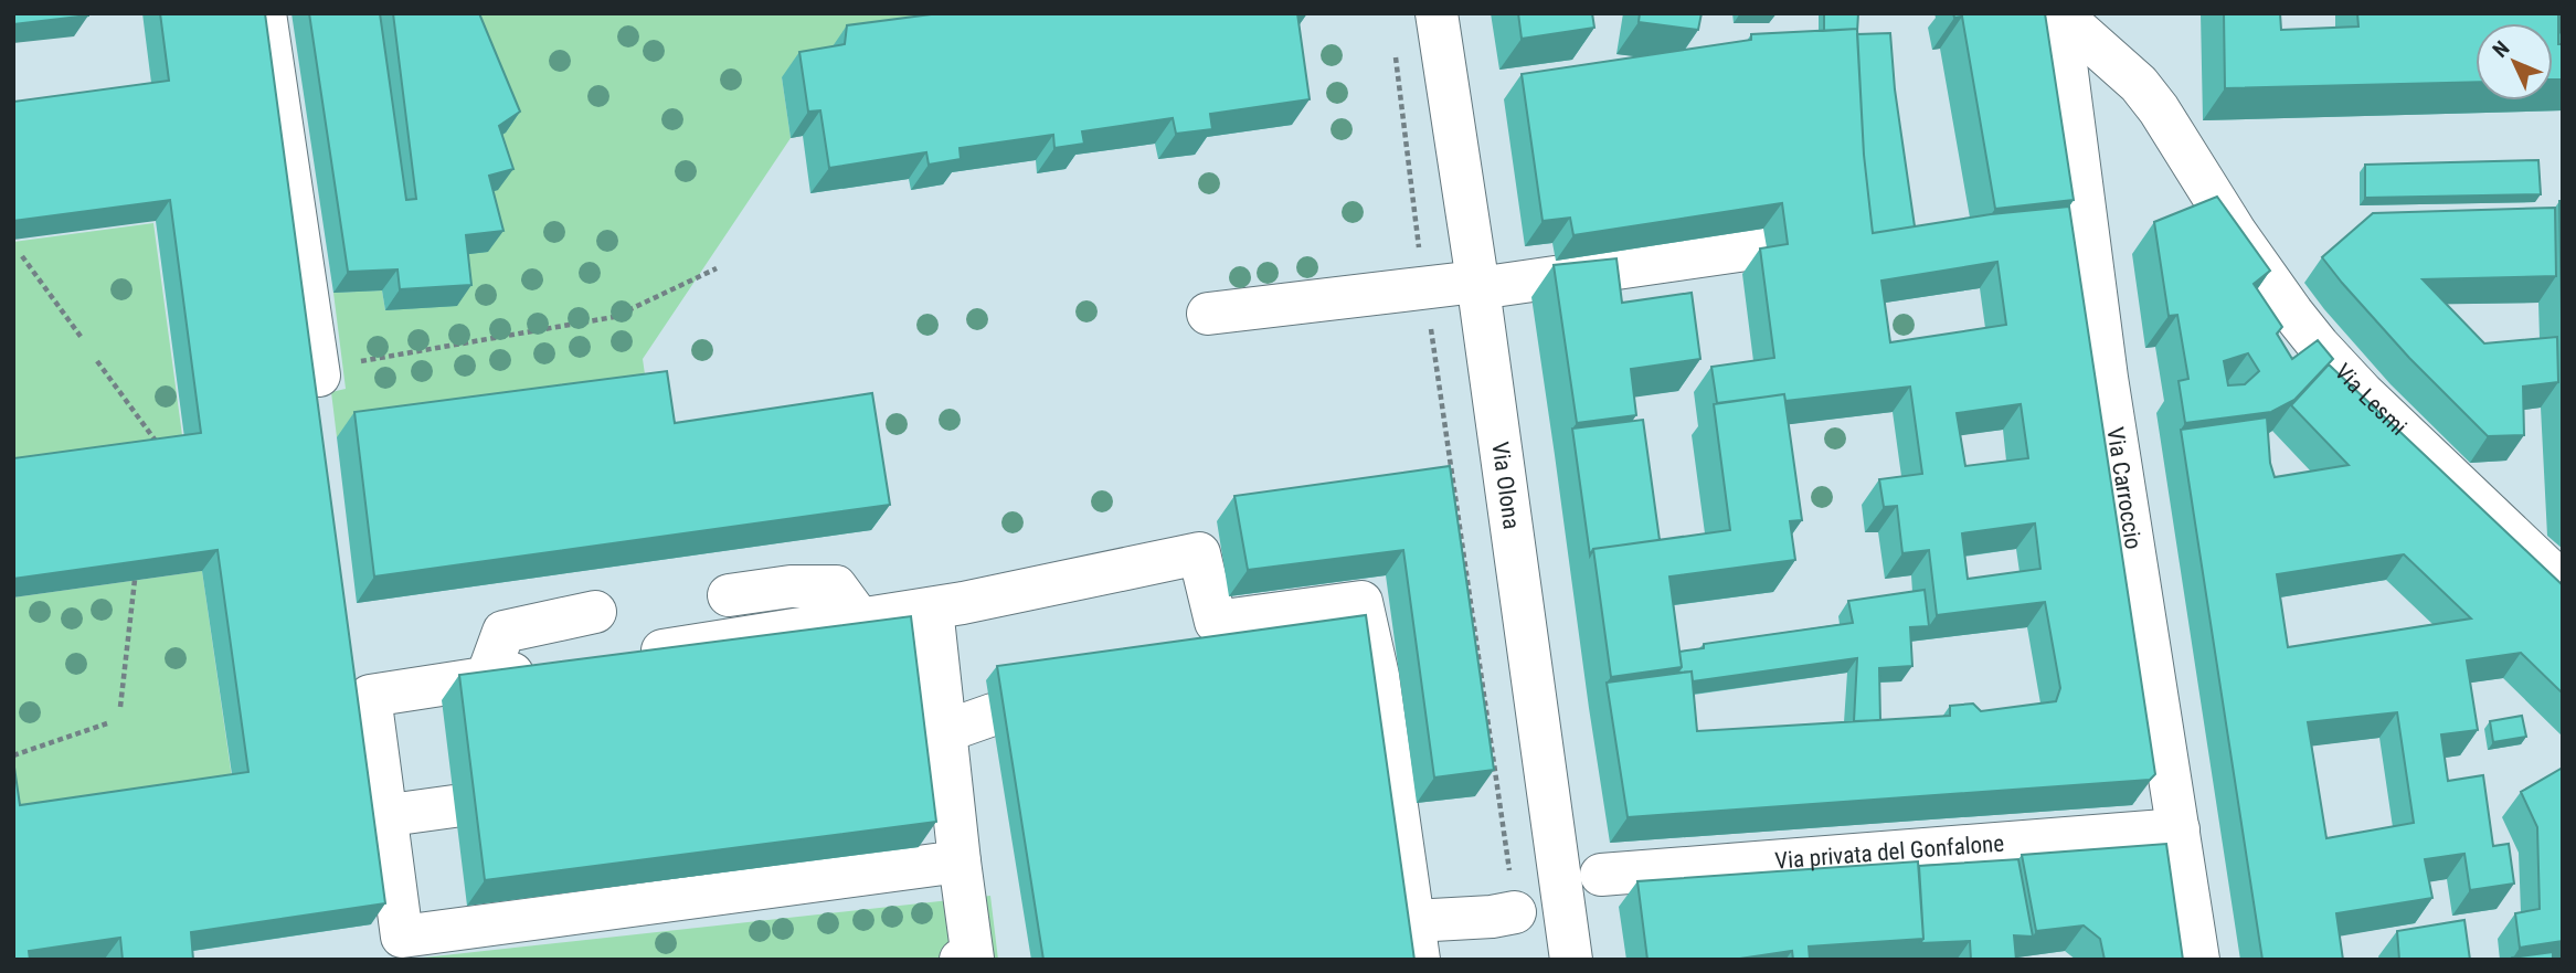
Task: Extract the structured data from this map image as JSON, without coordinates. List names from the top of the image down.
{
  "streets": {
    "street": [
      "Via Lesmi",
      "Via Olona",
      "Via Carroccio",
      "Via privata del Gonfalone"
    ]
  },
  "crossings": [
    ["Via Lesmi", "Via Carroccio"],
    ["Via Carroccio", "Via privata del Gonfalone"]
  ],
  "north": "top left"
}
